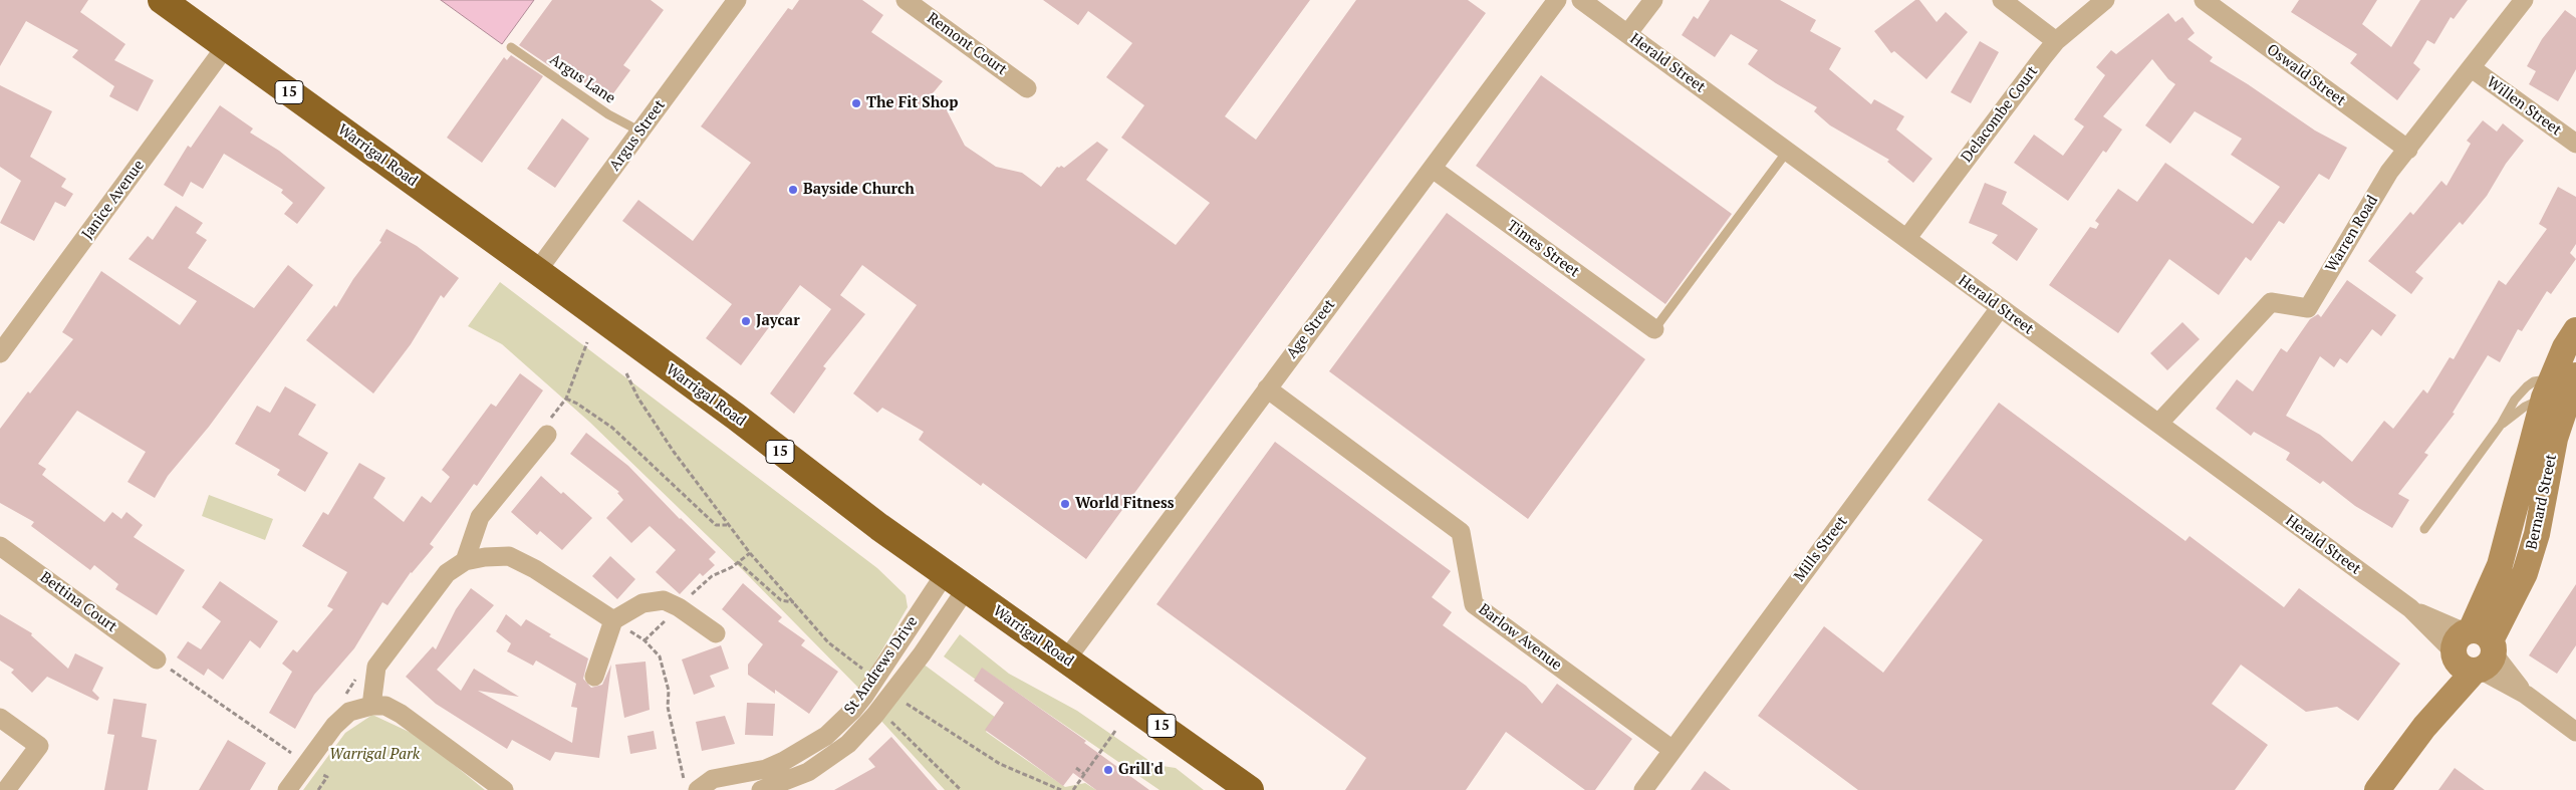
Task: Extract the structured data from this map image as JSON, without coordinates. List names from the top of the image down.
{
  "streets": {
    "highway": ["15", "Warrigal Road"],
    "street": [
      "Remont Court",
      "Herald Street",
      "Oswald Street",
      "Willen Street",
      "Delacombe Court",
      "Argus Street",
      "Janice Avenue",
      "Warren Road",
      "Times Street",
      "Age Street",
      "Bernard Street",
      "Mills Street",
      "Bettina Court",
      "Barlow Avenue",
      "St Andrews Drive"
    ],
    "lane": ["Argus Lane"]
  },
  "crossings": [
    ["Herald Street", "Delacombe Court"],
    ["Herald Street", "Warren Road"],
    ["Herald Street", "Bernard Street"],
    ["Herald Street", "Mills Street"],
    ["Oswald Street", "Warren Road"],
    ["Argus Lane", "Argus Street"],
    ["Willen Street", "Warren Road"],
    ["Argus Street", "Warrigal Road"],
    ["Warrigal Road", "Janice Avenue"],
    ["Warrigal Road", "Age Street"],
    ["Warrigal Road", "St Andrews Drive"],
    ["Times Street", "Age Street"],
    ["Age Street", "Barlow Avenue"],
    ["Mills Street", "Barlow Avenue"]
  ],
  "parks": ["Warrigal Park"],
  "places": [
    "The Fit Shop",
    "Bayside Church",
    "Jaycar",
    "World Fitness",
    "Grill'd"
  ]
}
